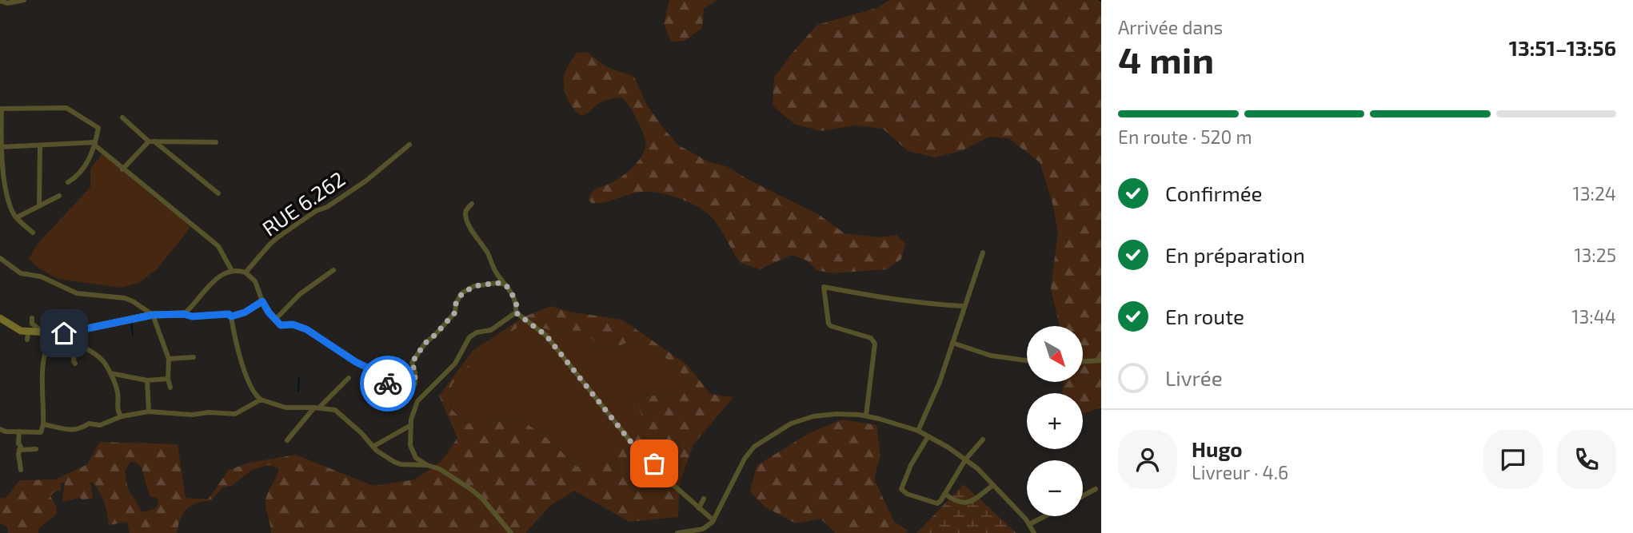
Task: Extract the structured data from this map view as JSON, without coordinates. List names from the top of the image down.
{
  "streets": {
    "street": ["RUE 6.262"]
  },
  "north": "bottom right",
  "page": {
    "heading": ["4 min", "Arrivée dans", "13:51–13:56"],
    "panel": ["Hugo", "Livreur · 4.6"],
    "bar": "En route · 520 m",
    "list": [
      ["Confirmée", "13:24"],
      ["En préparation", "13:25"],
      ["En route", "13:44"],
      "Livrée"
    ],
    "map_buttons": ["+", "−"]
  }
}
